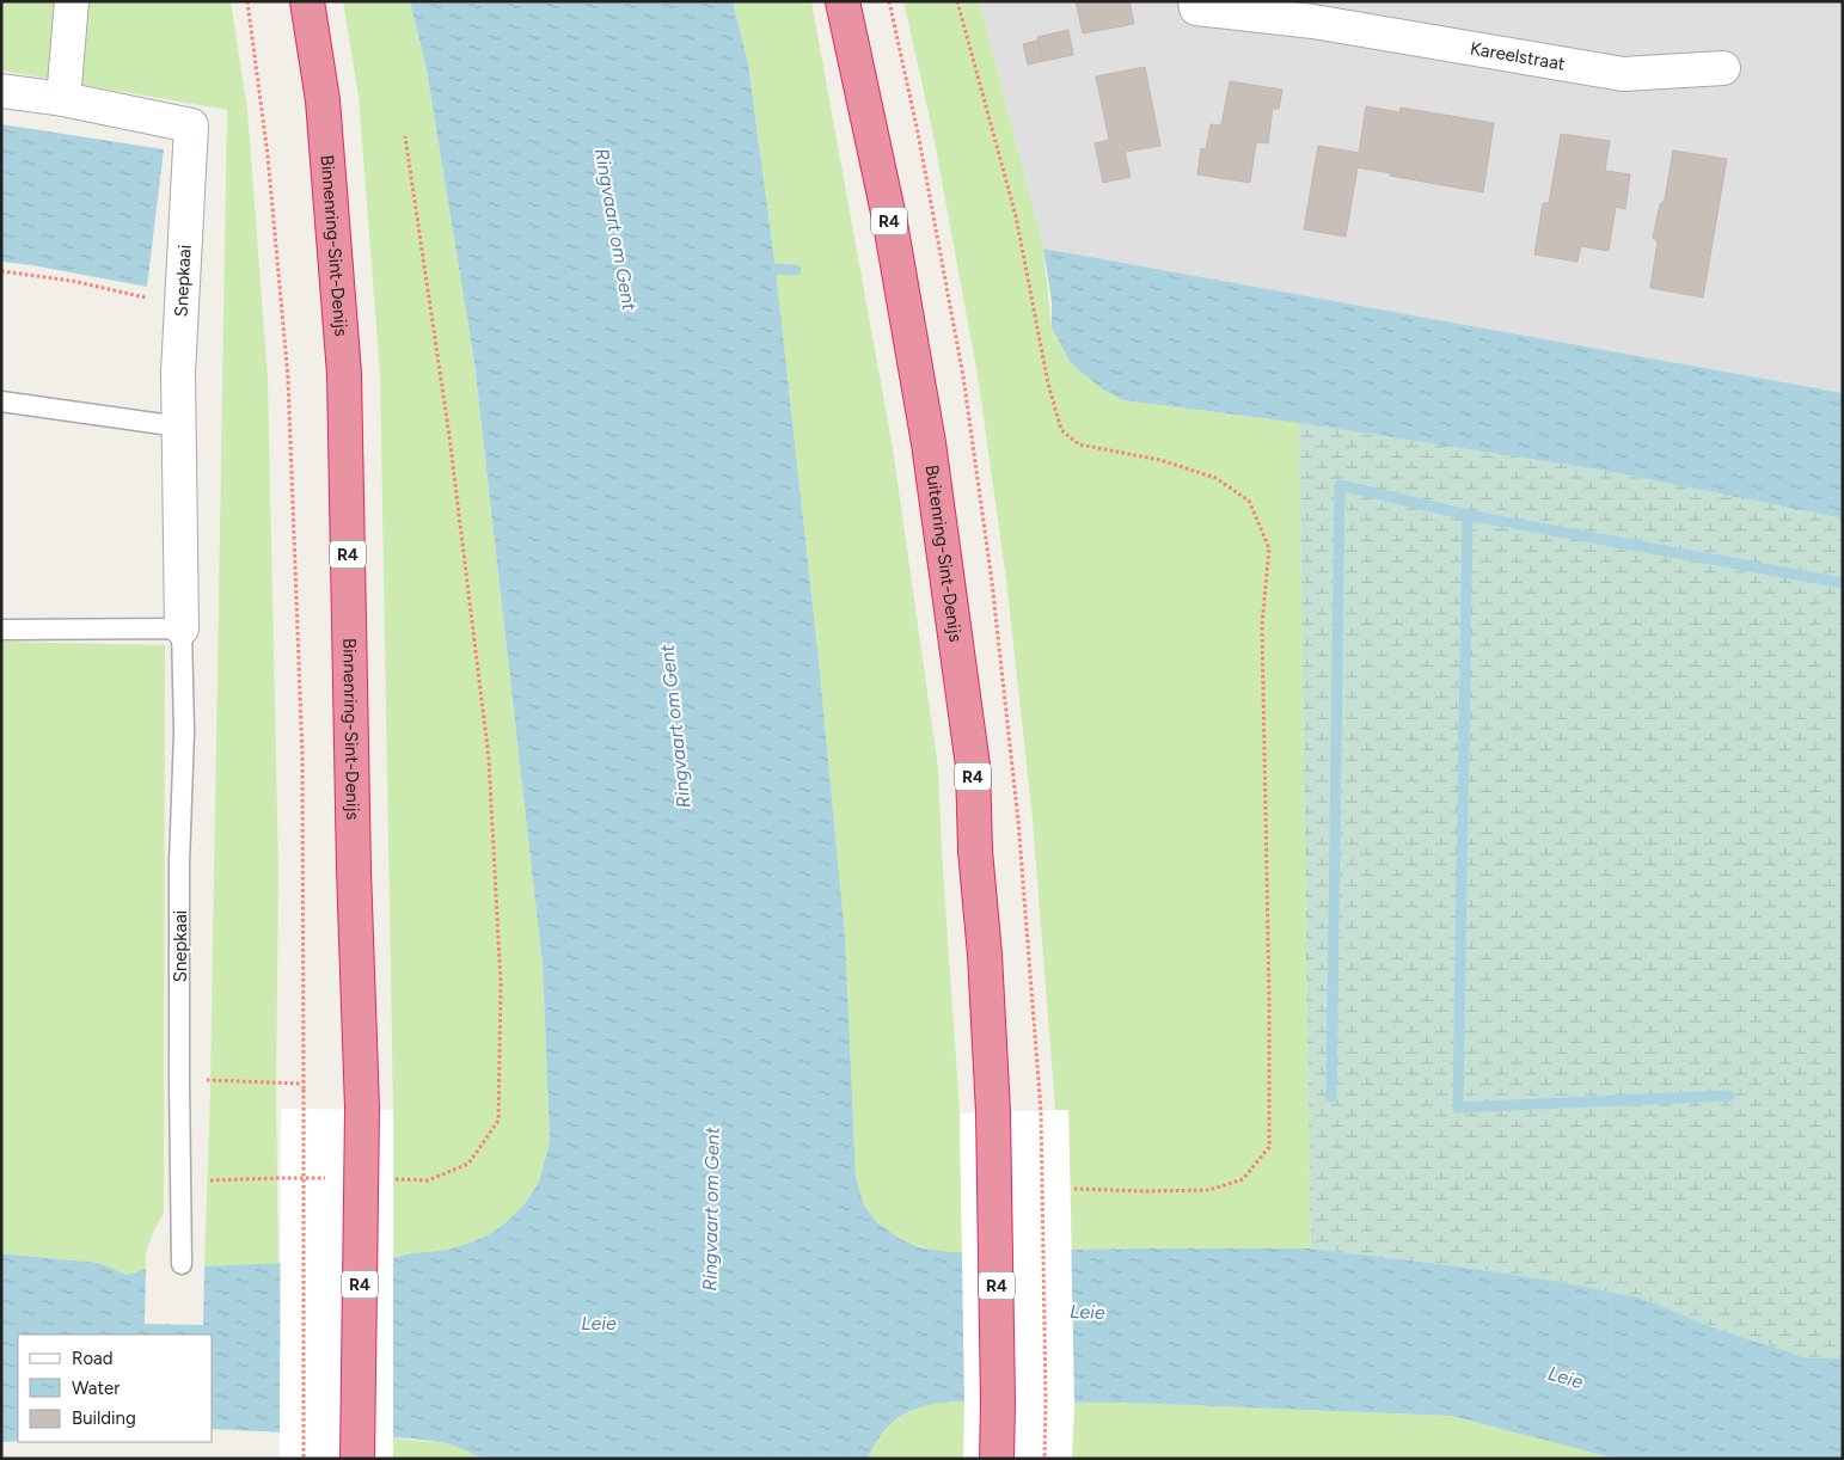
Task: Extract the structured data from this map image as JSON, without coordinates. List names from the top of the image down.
{
  "streets": {
    "highway": ["R4", "Binnenring-Sint-Denijs", "Buitenring-Sint-Denijs"],
    "street": ["Kareelstraat", "Snepkaai"]
  },
  "water": ["Ringvaart om Gent", "Leie"],
  "legend": ["Road", "Water", "Building"]
}
